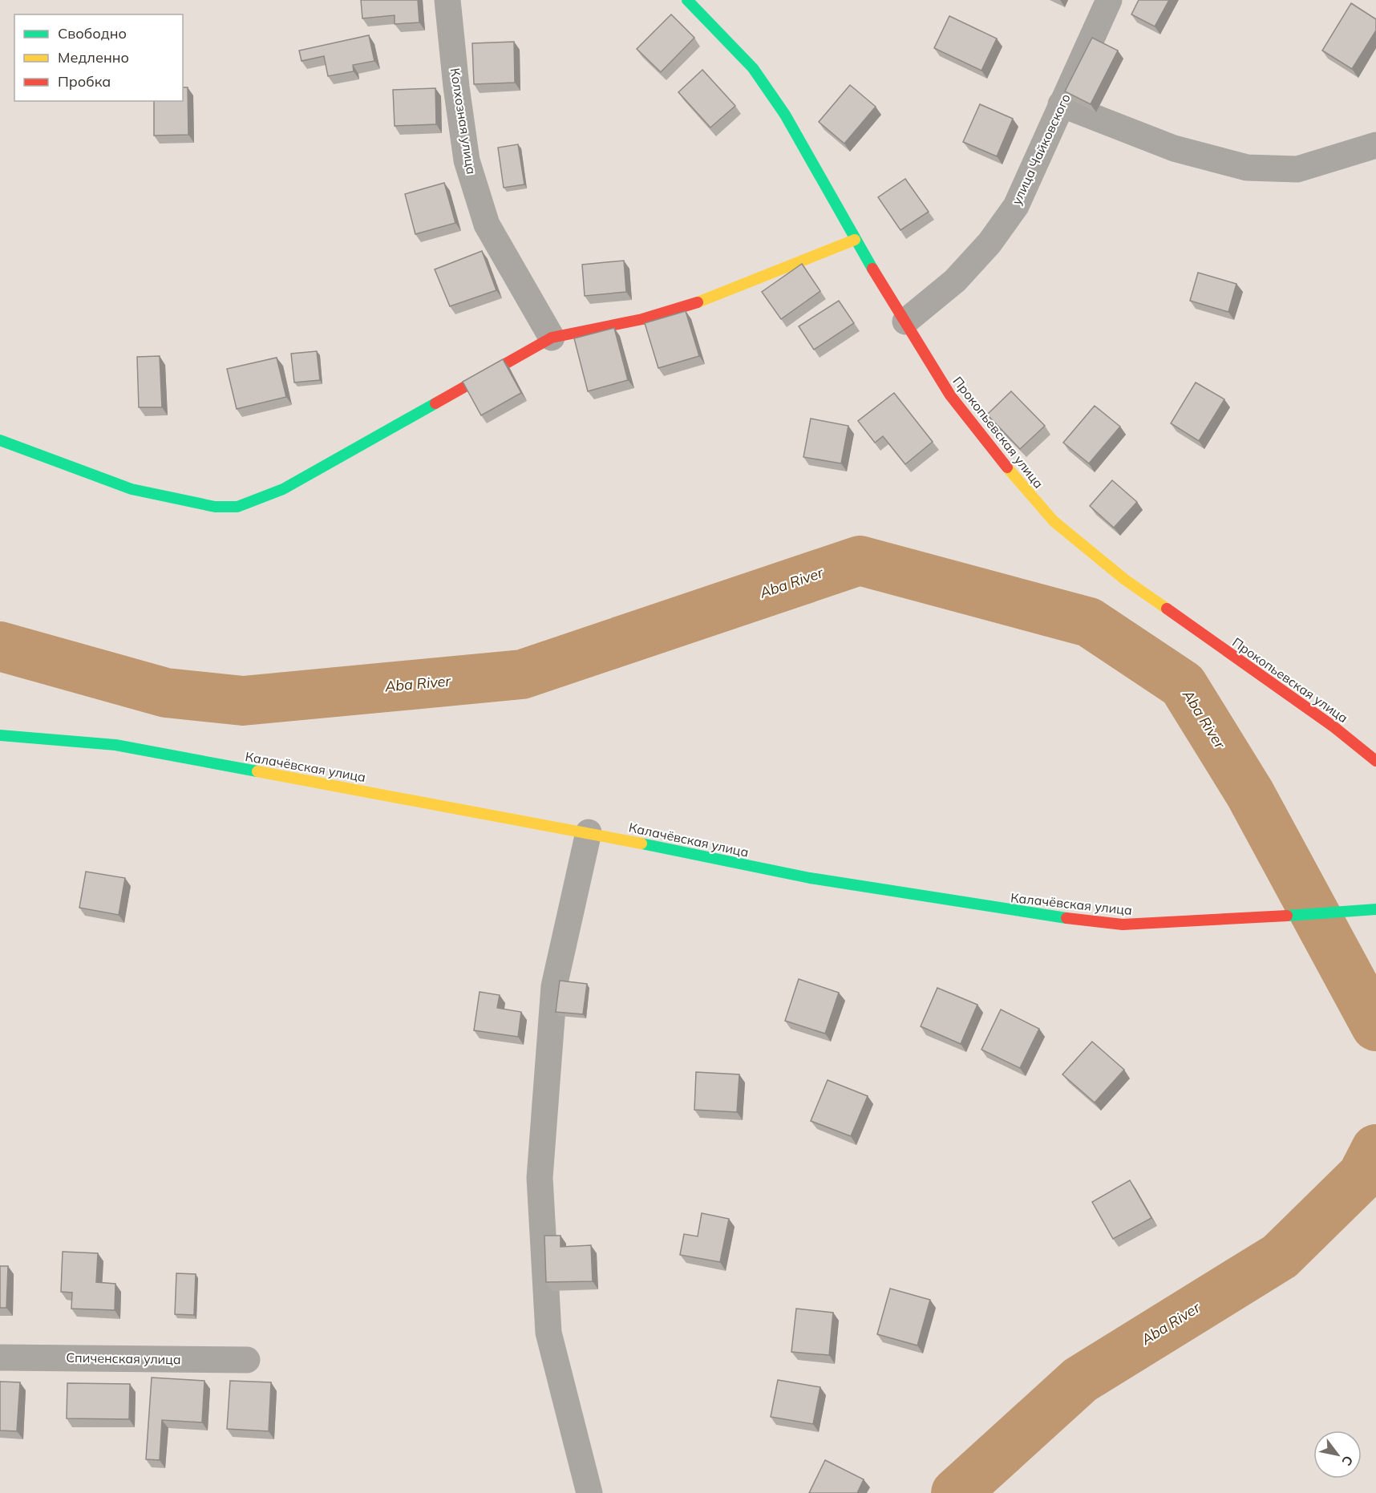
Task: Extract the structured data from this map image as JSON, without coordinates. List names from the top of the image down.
{
  "streets": {
    "main road": ["Прокопьевская улица", "Калачёвская улица"],
    "street": ["Колхозная улица", "улица Чайковского", "Спиченская улица"]
  },
  "crossings": [
    ["улица Чайковского", "Прокопьевская улица"]
  ],
  "water": ["Aba River"],
  "legend": ["Свободно", "Медленно", "Пробка"],
  "north": "bottom right"
}
